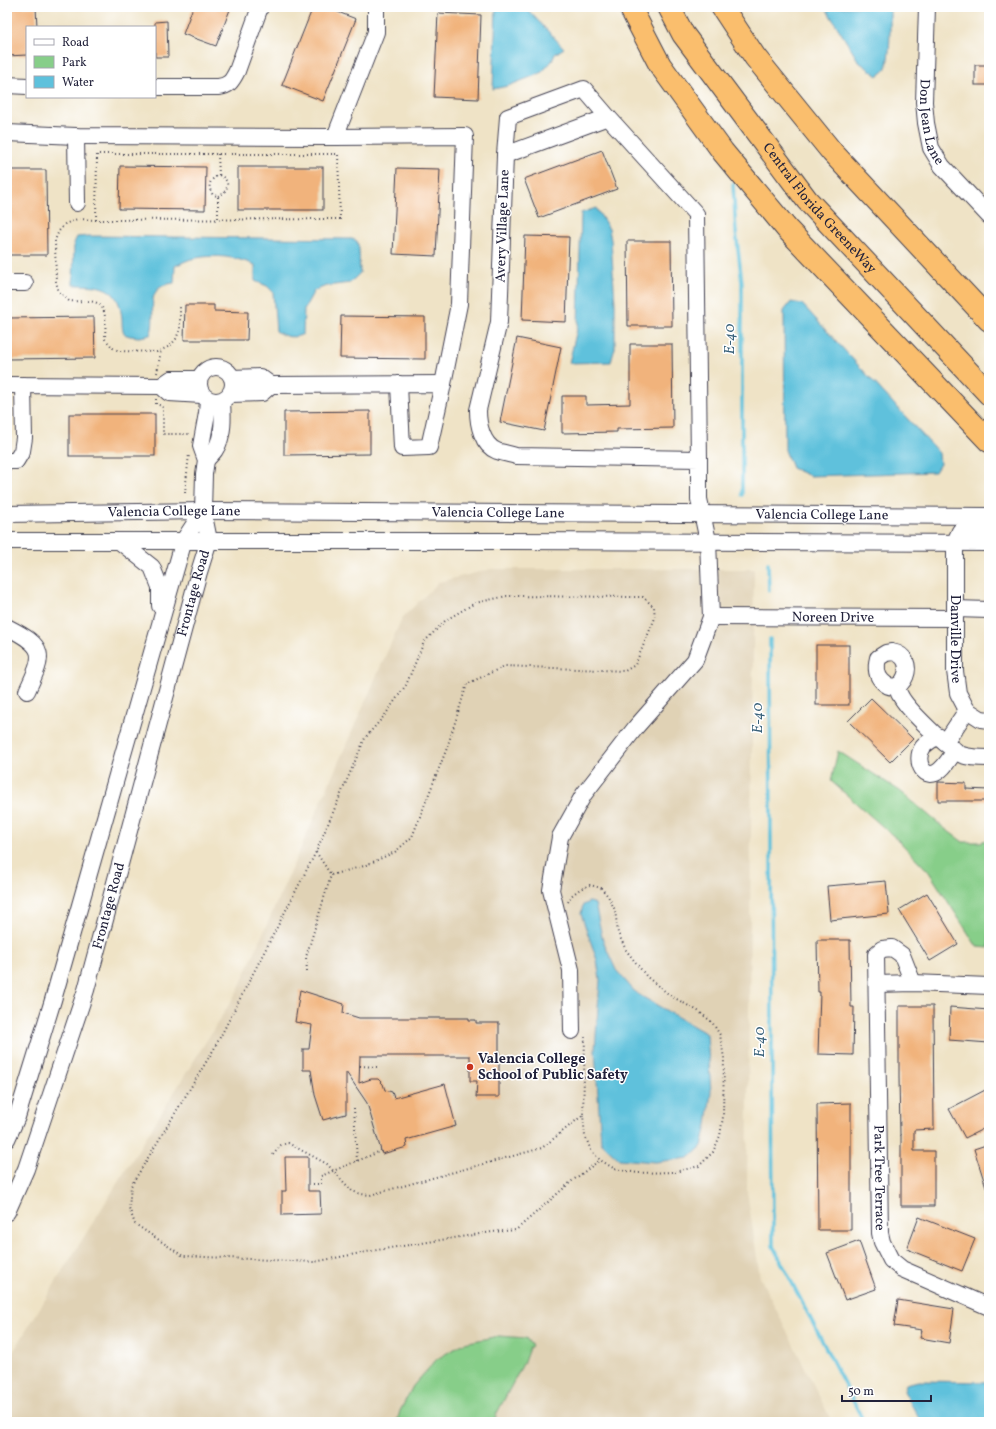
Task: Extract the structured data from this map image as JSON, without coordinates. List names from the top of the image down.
{
  "streets": {
    "highway": ["Central Florida GreeneWay"],
    "street": [
      "Don Jean Lane",
      "Avery Village Lane",
      "Valencia College Lane",
      "Frontage Road",
      "Noreen Drive",
      "Danville Drive",
      "Park Tree Terrace"
    ]
  },
  "crossings": [
    ["Valencia College Lane", "Frontage Road"],
    ["Valencia College Lane", "Danville Drive"],
    ["Noreen Drive", "Danville Drive"]
  ],
  "water": ["E-40"],
  "places": ["Valencia College School of Public Safety"],
  "legend": ["Road", "Park", "Water"],
  "scale_bar": "50 m"
}
